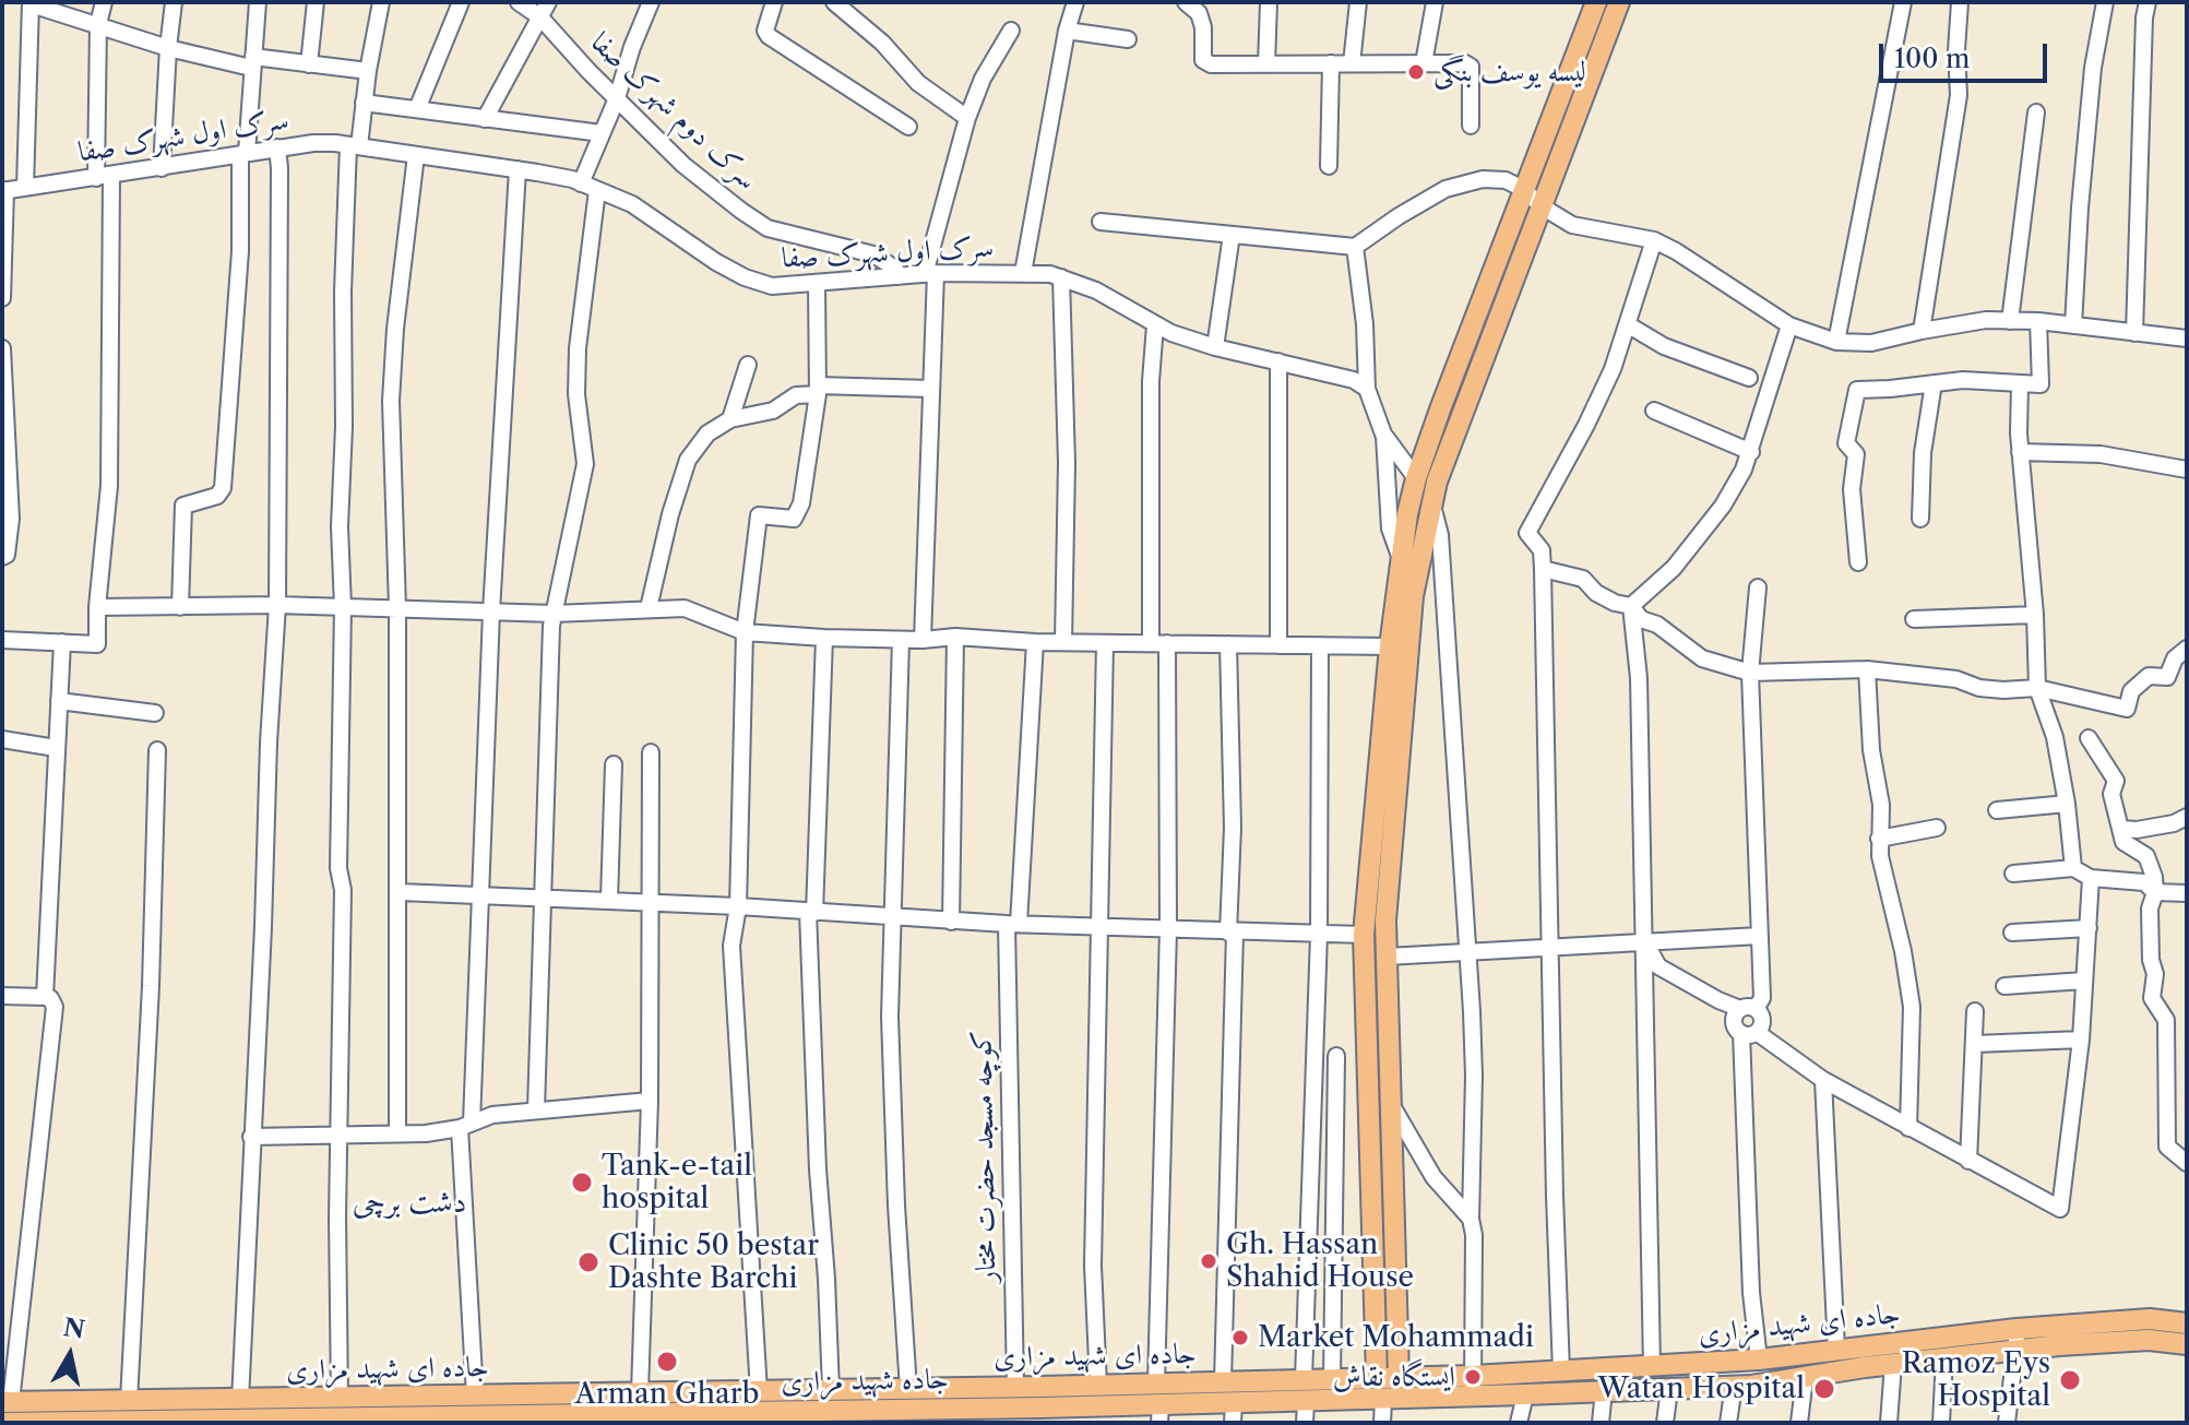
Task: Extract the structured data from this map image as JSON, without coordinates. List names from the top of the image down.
{
  "streets": {
    "main road": ["جاده ای شهید مزاری", "جاده شهید مزاری"],
    "street": ["سرک دوم شهرک صفا", "سرک اول شهرک صفا", "کوچه مسجد حضرت مختار"]
  },
  "crossings": [
    ["سرک دوم شهرک صفا", "سرک اول شهرک صفا"],
    ["کوچه مسجد حضرت مختار", "جاده ای شهید مزاری"],
    ["جاده ای شهید مزاری", "جاده شهید مزاری"]
  ],
  "districts": ["دشت برچی"],
  "places": [
    "لیسه یوسف بنگی",
    "Tank-e-tail hospital",
    "Gh. Hassan Shahid House",
    "Clinic 50 bestar Dashte Barchi",
    "Market Mohammadi",
    "Arman Gharb",
    "ایستگاه نقاش",
    "Ramoz Eys Hospital",
    "Watan Hospital"
  ],
  "scale_bar": "100 m",
  "north": "top"
}
